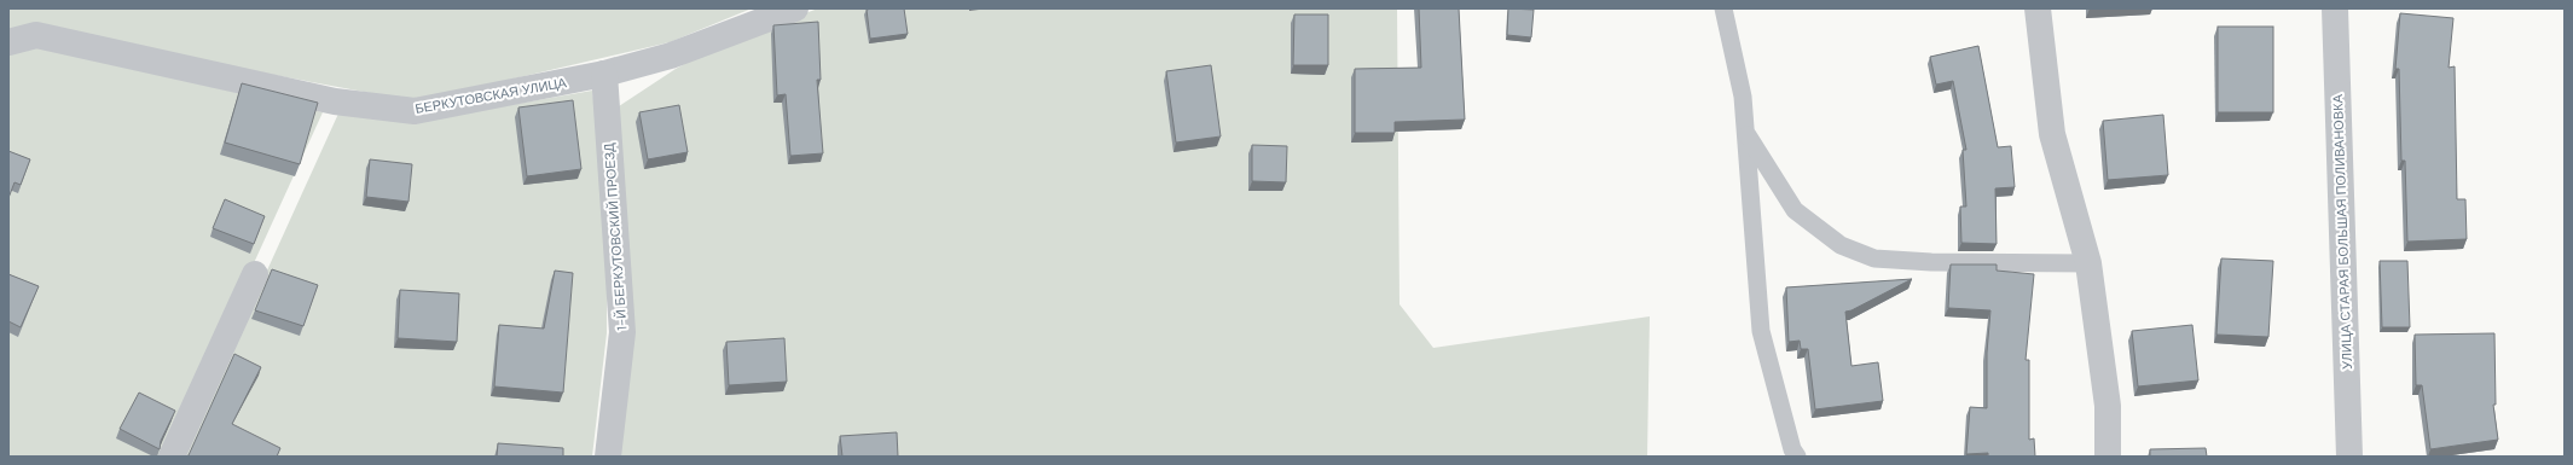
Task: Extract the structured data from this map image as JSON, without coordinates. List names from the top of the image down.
{
  "streets": {
    "street": ["БЕРКУТОВСКАЯ УЛИЦА", "УЛИЦА СТАРАЯ БОЛЬШАЯ ПОЛИВАНОВКА", "1-Й БЕРКУТОВСКИЙ ПРОЕЗД"]
  },
  "crossings": [
    ["БЕРКУТОВСКАЯ УЛИЦА", "1-Й БЕРКУТОВСКИЙ ПРОЕЗД"]
  ]
}
